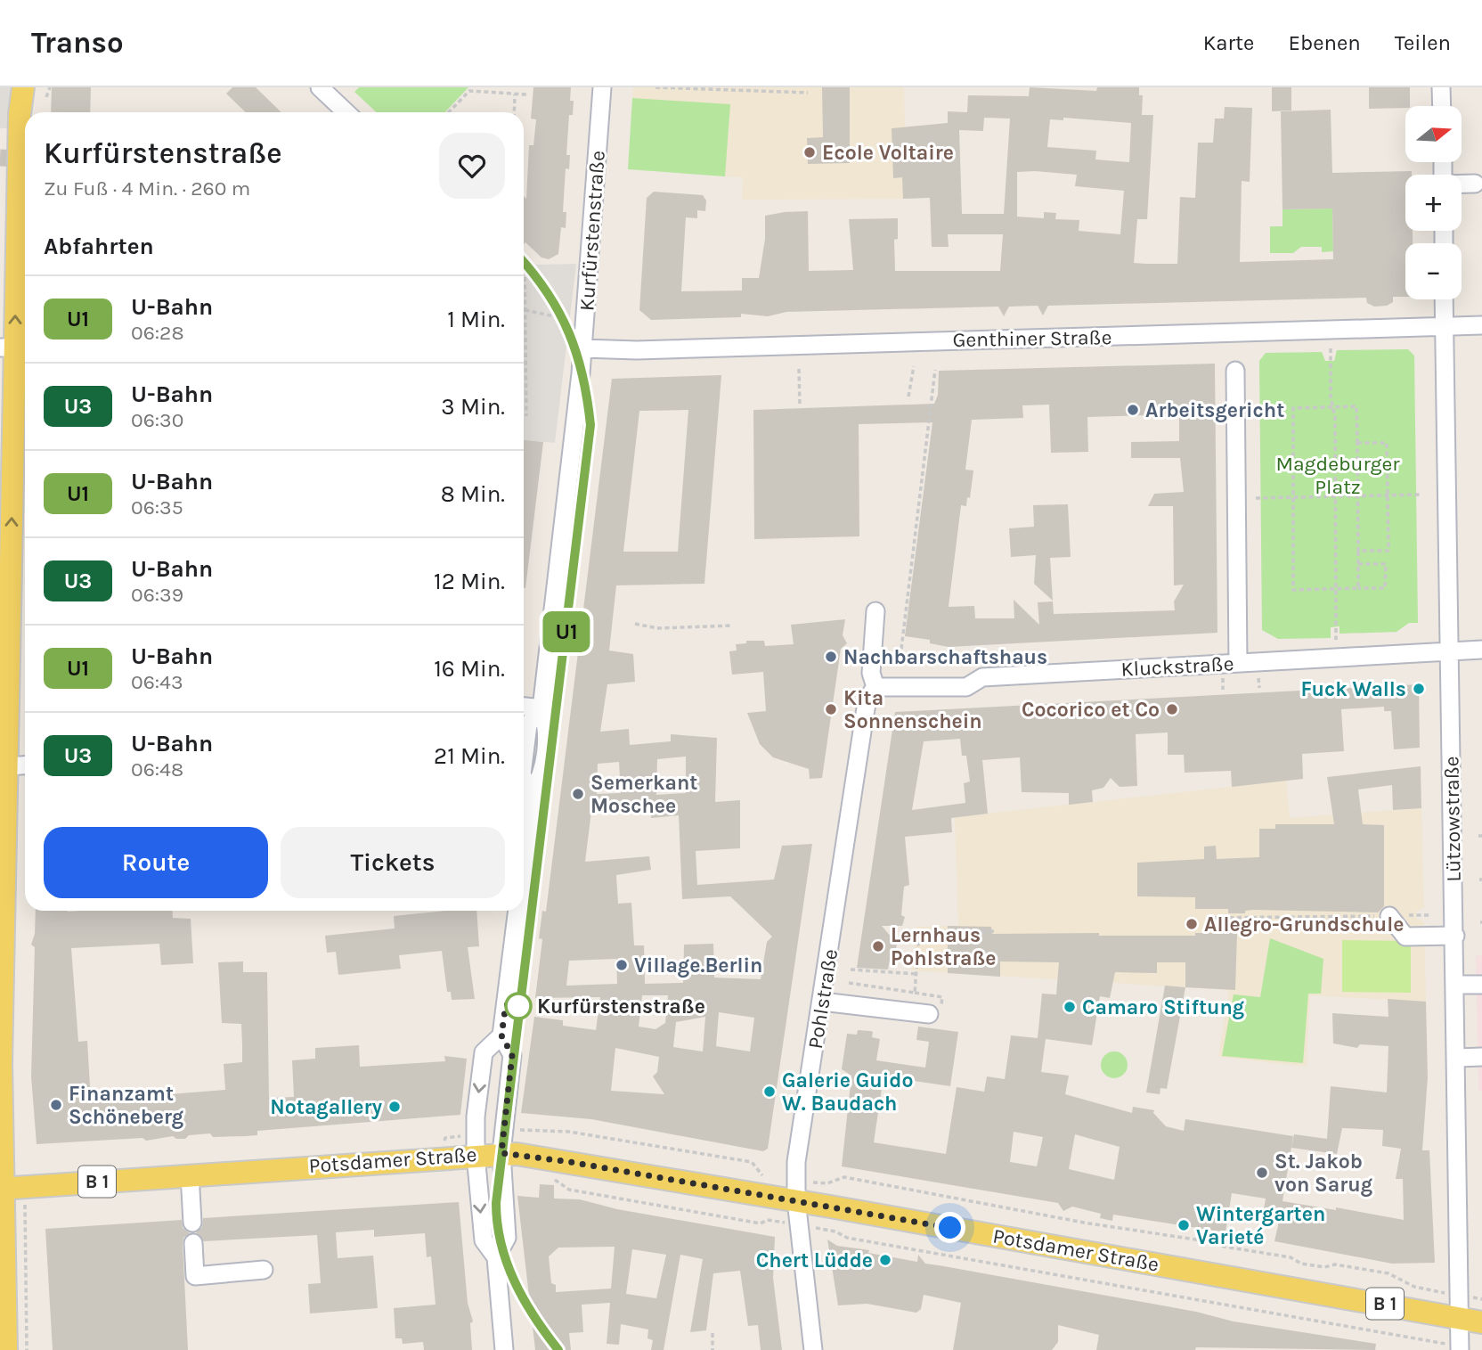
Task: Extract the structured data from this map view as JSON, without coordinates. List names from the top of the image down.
{
  "streets": {
    "main road": ["Potsdamer Straße", "B 1"],
    "street": [
      "Kurfürstenstraße",
      "Genthiner Straße",
      "Kluckstraße",
      "Lützowstraße",
      "Pohlstraße"
    ]
  },
  "crossings": [
    ["Kurfürstenstraße", "Genthiner Straße"],
    ["Kurfürstenstraße", "Potsdamer Straße"],
    ["Genthiner Straße", "Lützowstraße"],
    ["Kluckstraße", "Lützowstraße"],
    ["Kluckstraße", "Pohlstraße"],
    ["Lützowstraße", "Potsdamer Straße"],
    ["Pohlstraße", "Potsdamer Straße"]
  ],
  "parks": ["Magdeburger Platz"],
  "places": [
    "Ecole Voltaire",
    "Arbeitsgericht",
    "Nachbarschaftshaus",
    "Fuck Walls",
    "Kita Sonnenschein",
    "Cocorico et Co",
    "Semerkant Moschee",
    "Allegro-Grundschule",
    "Lernhaus Pohlstraße",
    "Village.Berlin",
    "Kurfürstenstraße",
    "Camaro Stiftung",
    "Galerie Guido W. Baudach",
    "Finanzamt Schöneberg",
    "Notagallery",
    "St. Jakob von Sarug",
    "Wintergarten Varieté",
    "Chert Lüdde"
  ],
  "lines": ["metro line U1"],
  "north": "right",
  "page": {
    "header": "Transo",
    "nav": ["Karte", "Ebenen", "Teilen"],
    "on_map": "U1",
    "map_buttons": ["+", "−"],
    "heading": [
      ["Kurfürstenstraße", "Zu Fuß · 4 Min. · 260 m"],
      "Abfahrten"
    ],
    "list": [
      {
        "mark": "U1",
        "name": "U-Bahn",
        "note": "06:28",
        "value": "1 Min."
      },
      {
        "mark": "U3",
        "name": "U-Bahn",
        "note": "06:30",
        "value": "3 Min."
      },
      {
        "mark": "U1",
        "name": "U-Bahn",
        "note": "06:35",
        "value": "8 Min."
      },
      {
        "mark": "U3",
        "name": "U-Bahn",
        "note": "06:39",
        "value": "12 Min."
      },
      {
        "mark": "U1",
        "name": "U-Bahn",
        "note": "06:43",
        "value": "16 Min."
      },
      {
        "mark": "U3",
        "name": "U-Bahn",
        "note": "06:48",
        "value": "21 Min."
      }
    ],
    "buttons": ["Route", "Tickets"]
  }
}
